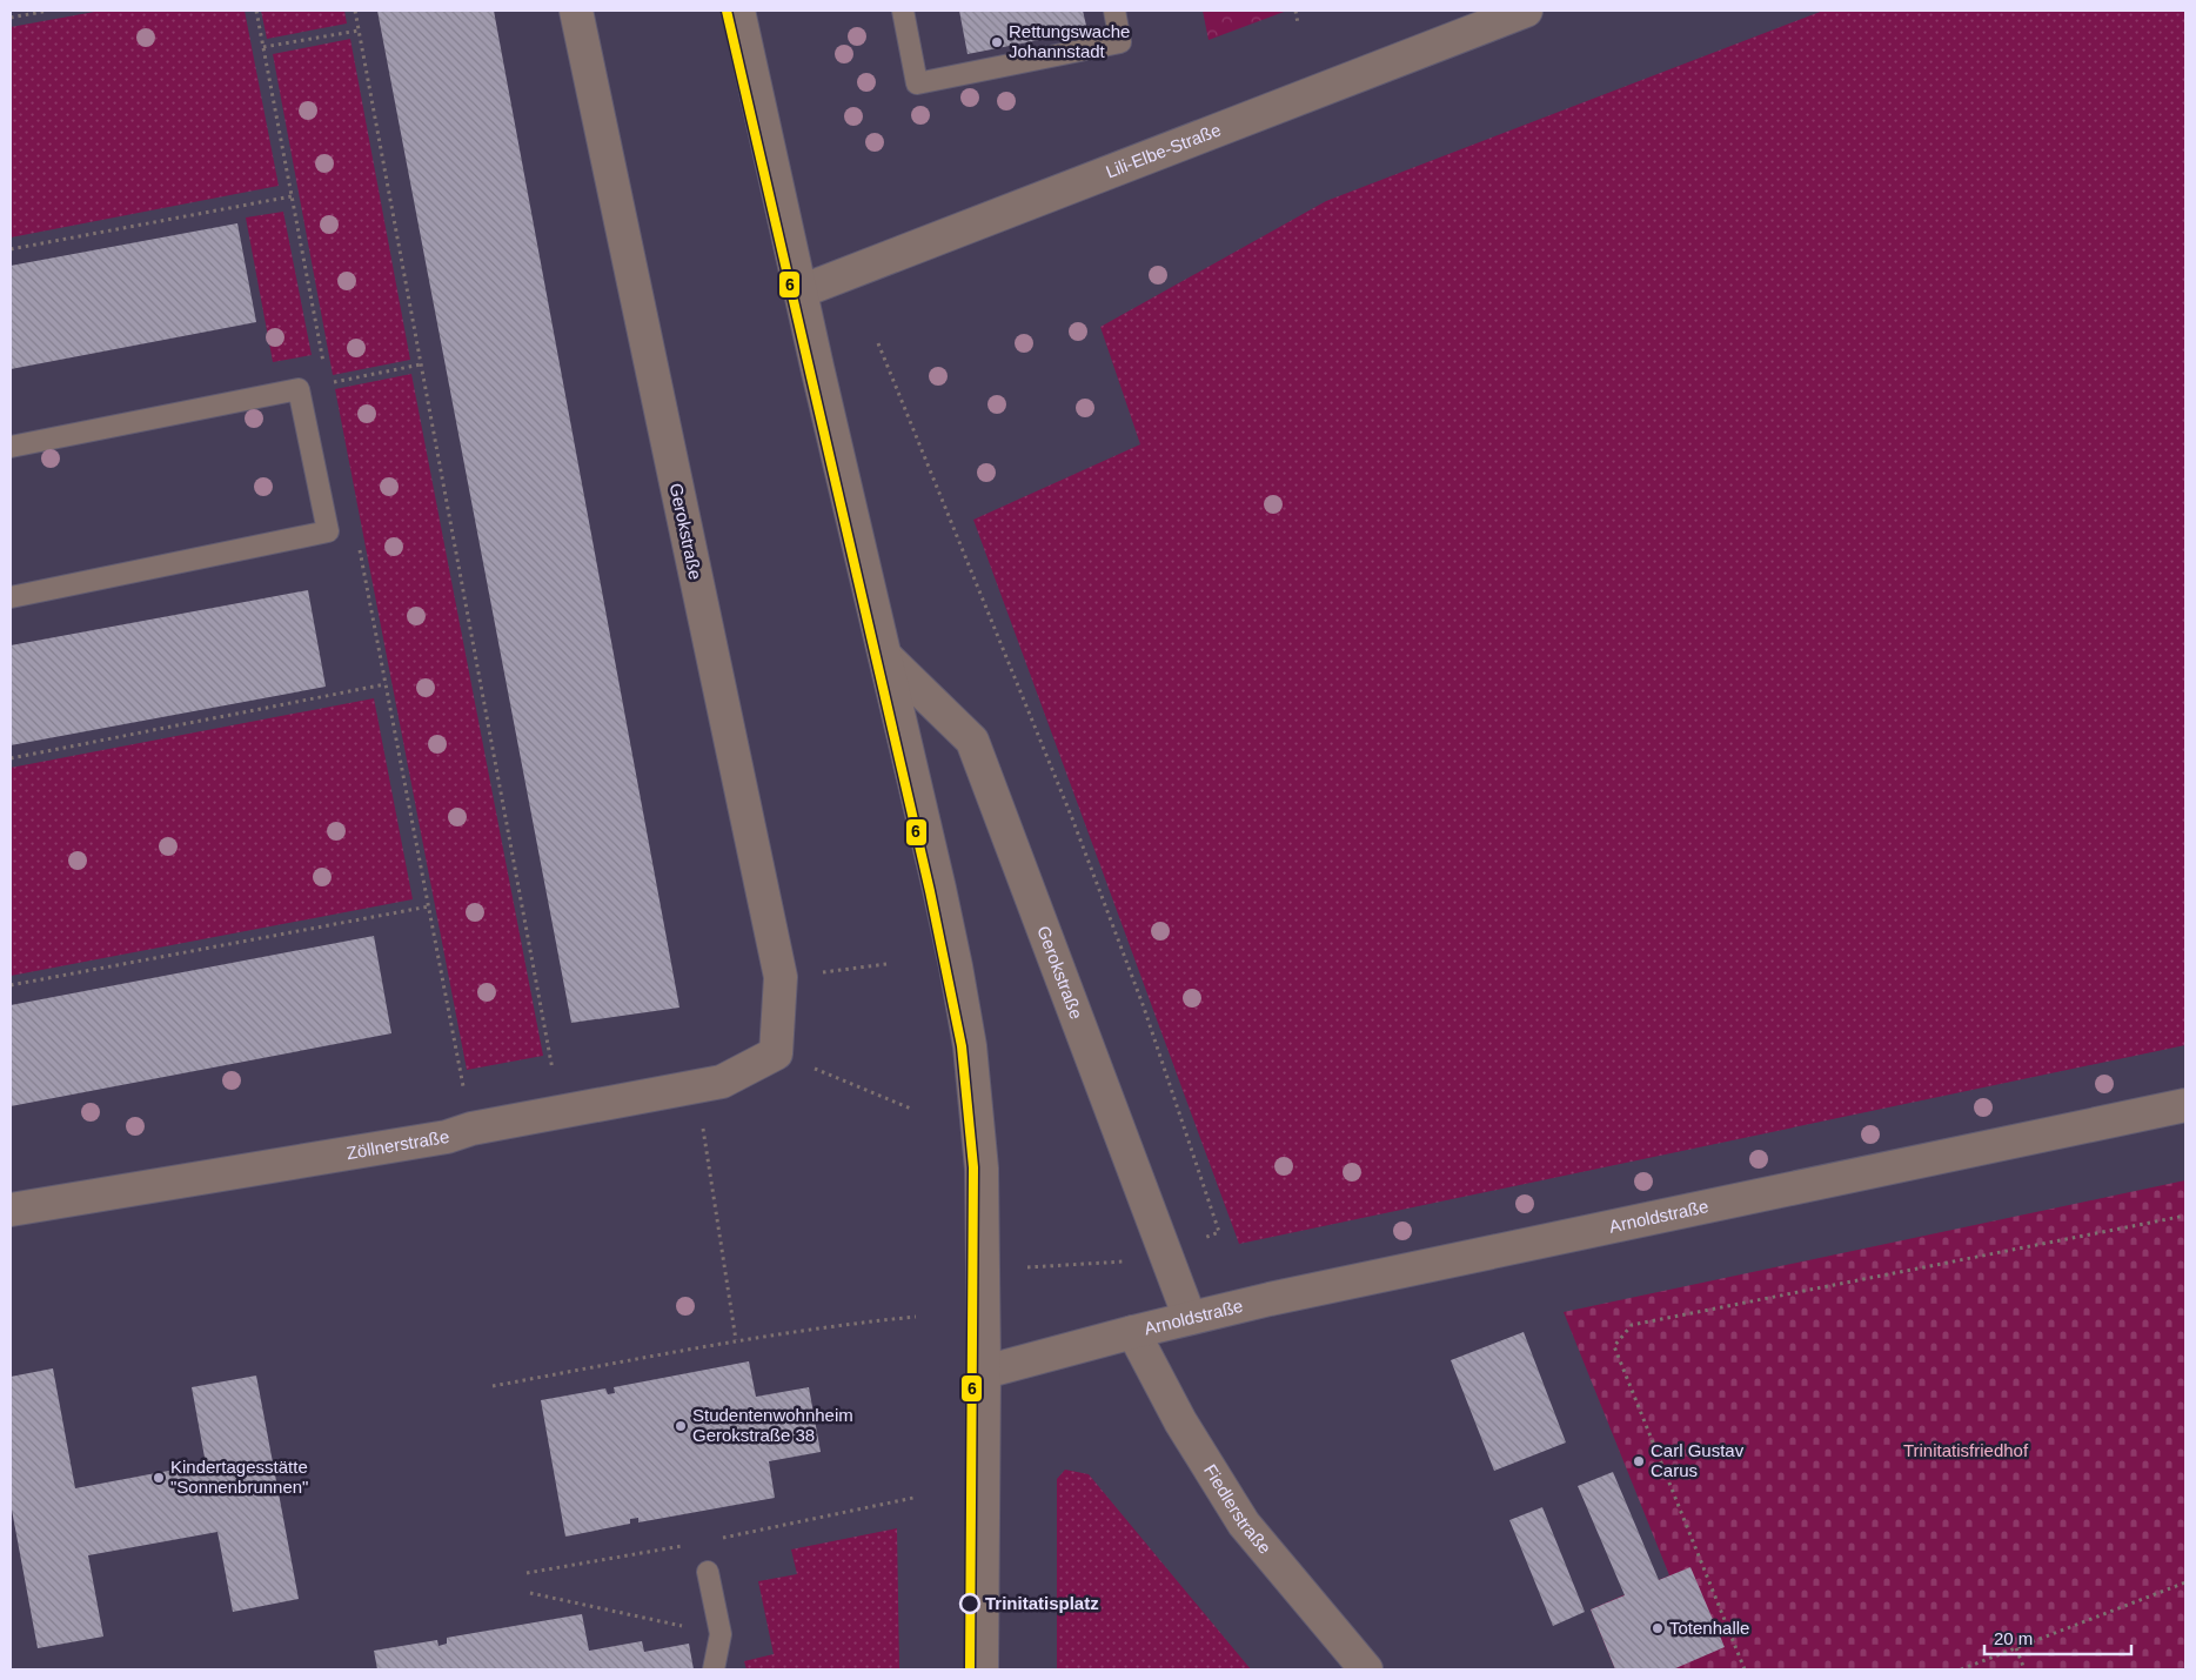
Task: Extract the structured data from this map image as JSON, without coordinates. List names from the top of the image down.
{
  "streets": {
    "street": [
      "Lili-Elbe-Straße",
      "Gerokstraße",
      "Zöllnerstraße",
      "Arnoldstraße",
      "Fiedlerstraße"
    ]
  },
  "crossings": [
    ["Gerokstraße", "Zöllnerstraße"],
    ["Gerokstraße", "Arnoldstraße"],
    ["Arnoldstraße", "Fiedlerstraße"]
  ],
  "parks": ["Trinitatisfriedhof"],
  "places": [
    "Rettungswache Johannstadt",
    "Studentenwohnheim Gerokstraße 38",
    "Carl Gustav Carus",
    "Kindertagesstätte \"Sonnenbrunnen\"",
    "Trinitatisplatz",
    "Totenhalle"
  ],
  "lines": ["transit line 6"],
  "scale_bar": "20 m"
}
